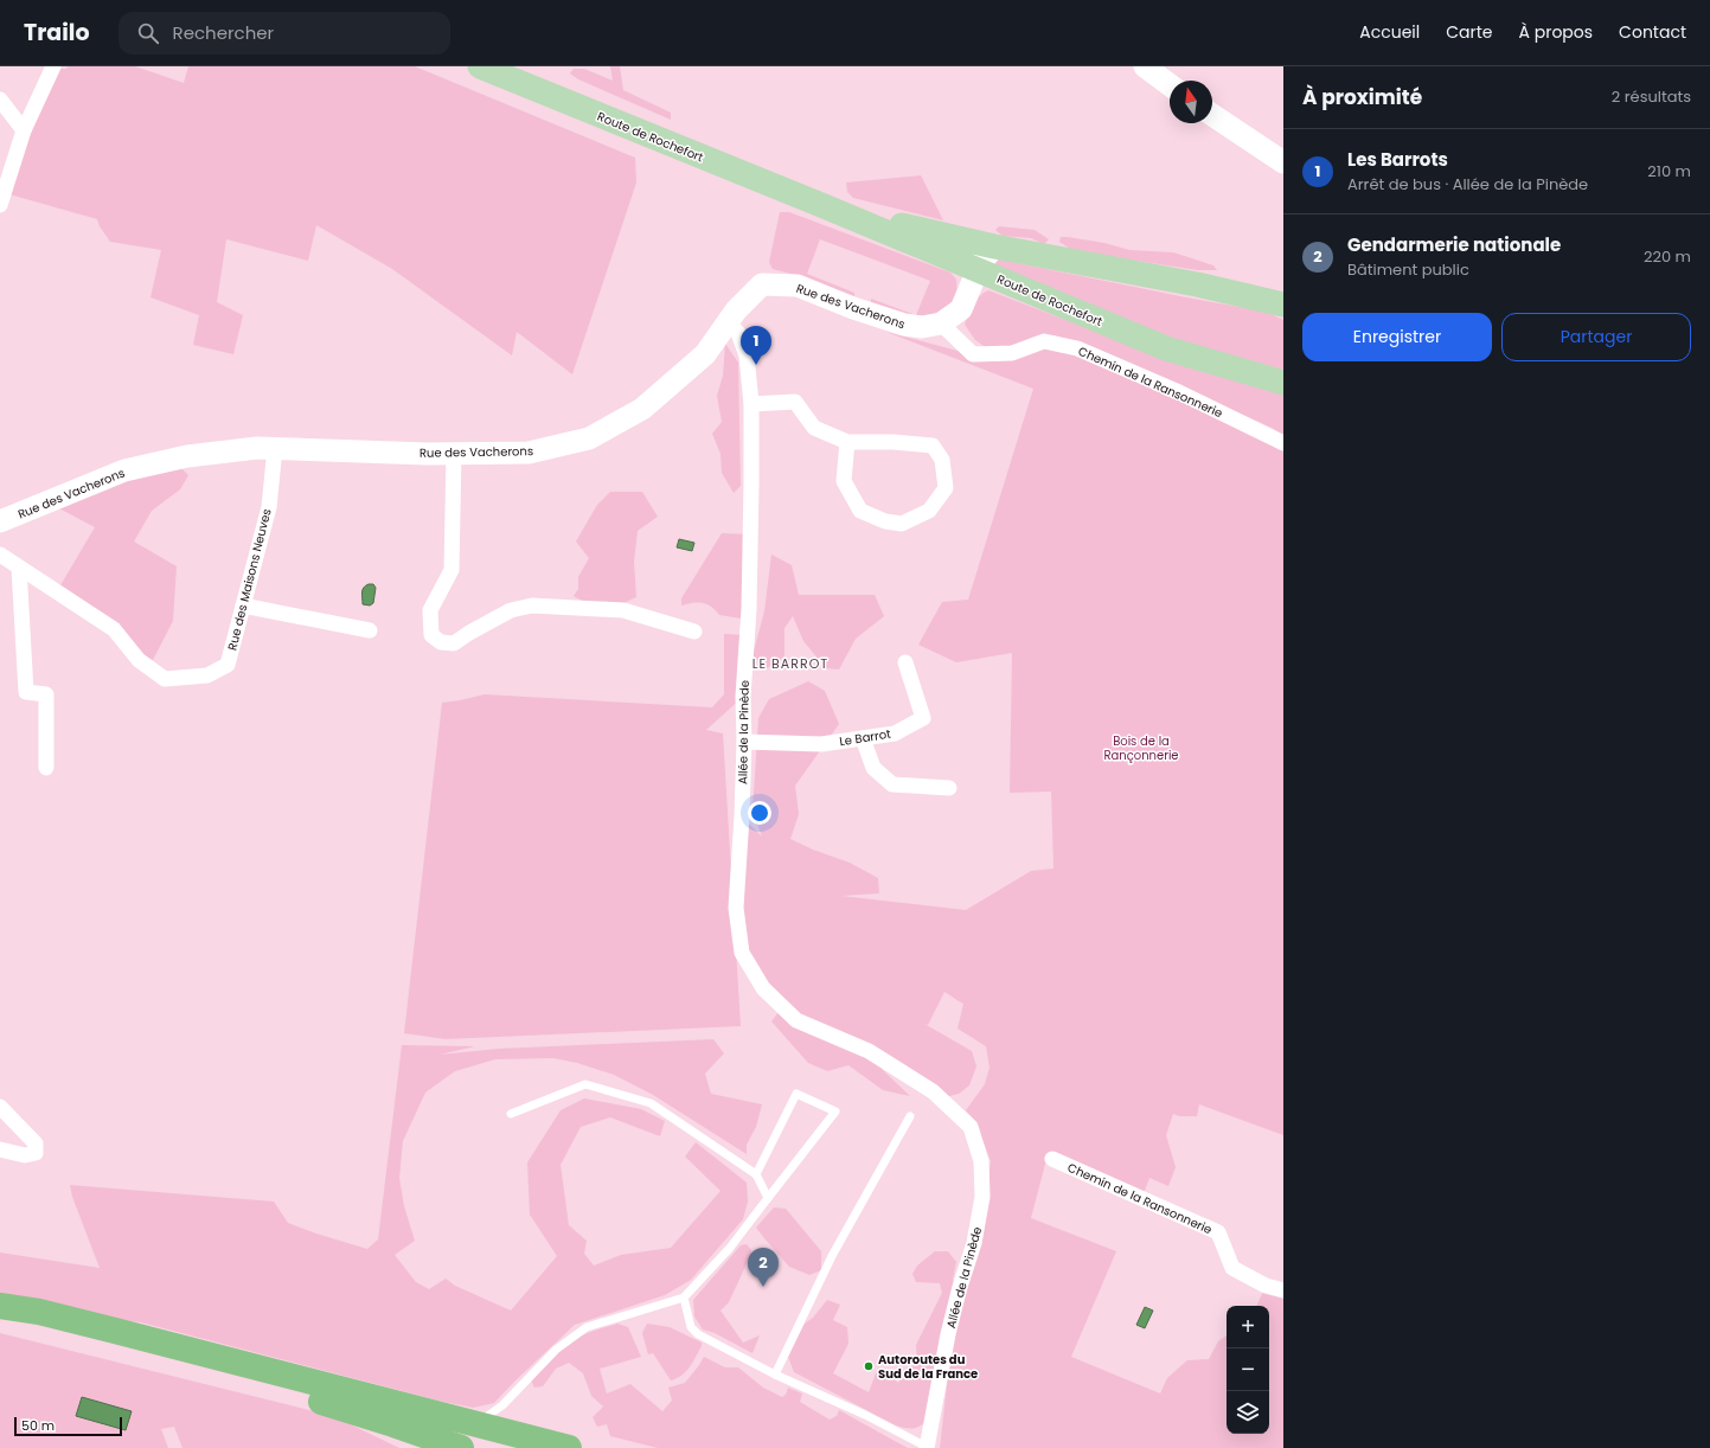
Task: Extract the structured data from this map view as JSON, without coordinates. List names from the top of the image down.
{
  "streets": {
    "main road": ["Route de Rochefort"],
    "street": [
      "Rue des Vacherons",
      "Chemin de la Ransonnerie",
      "Rue des Maisons Neuves",
      "Allée de la Pinède",
      "Le Barrot"
    ]
  },
  "crossings": [
    ["Route de Rochefort", "Rue des Vacherons"],
    ["Rue des Vacherons", "Chemin de la Ransonnerie"],
    ["Rue des Vacherons", "Rue des Maisons Neuves"],
    ["Rue des Vacherons", "Allée de la Pinède"],
    ["Allée de la Pinède", "Le Barrot"]
  ],
  "districts": ["LE BARROT"],
  "parks": ["Bois de la Rançonnerie"],
  "places": ["Autoroutes du Sud de la France"],
  "scale_bar": "50 m",
  "north": "top",
  "page": {
    "header": "Trailo",
    "search": "Rechercher",
    "nav": [
      "Accueil",
      "Carte",
      "À propos",
      "Contact"
    ],
    "heading": ["À proximité", "2 résultats"],
    "list": [
      {
        "mark": "1",
        "name": "Les Barrots",
        "note": "Arrêt de bus · Allée de la Pinède",
        "value": "210 m"
      },
      {
        "mark": "2",
        "name": "Gendarmerie nationale",
        "note": "Bâtiment public",
        "value": "220 m"
      }
    ],
    "buttons": ["Enregistrer", "Partager"],
    "pins": ["1", "2"],
    "map_buttons": ["+", "−"],
    "scale": "50 m"
  }
}
